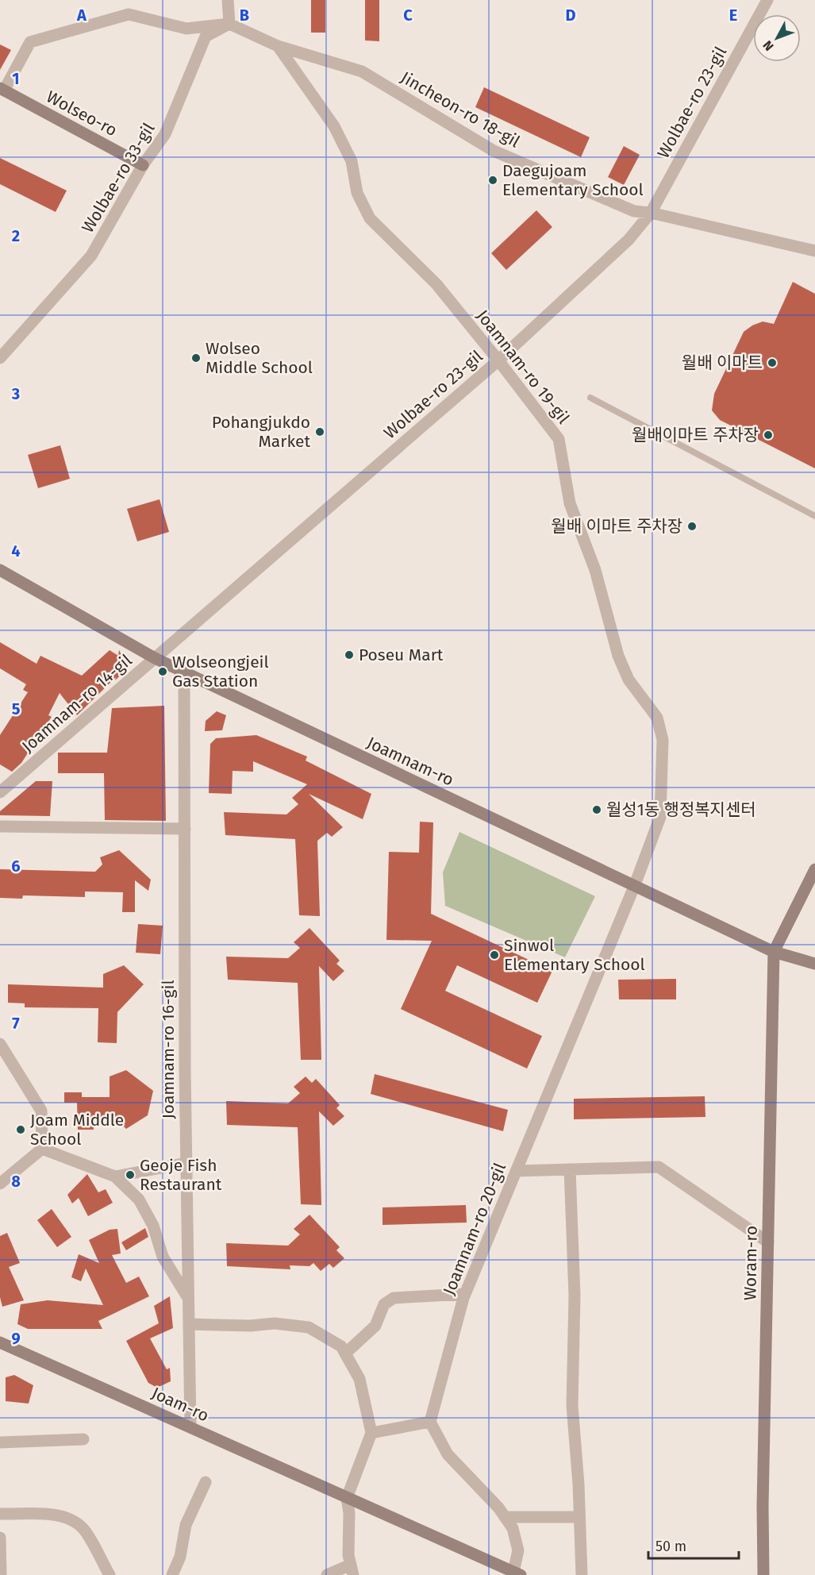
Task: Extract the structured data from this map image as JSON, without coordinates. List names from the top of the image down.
{
  "streets": {
    "main road": [
      "Wolseo-ro",
      "Joamnam-ro",
      "Woram-ro",
      "Joam-ro"
    ],
    "street": [
      "Wolbae-ro 23-gil",
      "Jincheon-ro 18-gil",
      "Wolbae-ro 33-gil",
      "Joamnam-ro 19-gil",
      "Joamnam-ro 14-gil",
      "Joamnam-ro 16-gil",
      "Joamnam-ro 20-gil"
    ]
  },
  "crossings": [
    ["Wolbae-ro 23-gil", "Jincheon-ro 18-gil"],
    ["Wolbae-ro 23-gil", "Joamnam-ro 19-gil"],
    ["Wolbae-ro 23-gil", "Joamnam-ro 14-gil"],
    ["Wolbae-ro 23-gil", "Joamnam-ro"],
    ["Jincheon-ro 18-gil", "Wolseo-ro"],
    ["Jincheon-ro 18-gil", "Wolbae-ro 33-gil"],
    ["Jincheon-ro 18-gil", "Joamnam-ro 19-gil"],
    ["Wolseo-ro", "Wolbae-ro 33-gil"],
    ["Joamnam-ro 19-gil", "Joamnam-ro"],
    ["Joamnam-ro 19-gil", "Joamnam-ro 20-gil"],
    ["Joamnam-ro 14-gil", "Joamnam-ro"],
    ["Joamnam-ro", "Joamnam-ro 16-gil"],
    ["Joamnam-ro", "Joamnam-ro 20-gil"],
    ["Joamnam-ro", "Woram-ro"],
    ["Joamnam-ro 16-gil", "Joam-ro"]
  ],
  "places": [
    "Daegujoam Elementary School",
    "Wolseo Middle School",
    "월배 이마트",
    "Pohangjukdo Market",
    "월배이마트 주차장",
    "월배 이마트 주차장",
    "Poseu Mart",
    "Wolseongjeil Gas Station",
    "월성1동 행정복지센터",
    "Sinwol Elementary School",
    "Joam Middle School",
    "Geoje Fish Restaurant"
  ],
  "scale_bar": "50 m",
  "north": "bottom left",
  "grid": {
    "columns": [
      "A",
      "B",
      "C",
      "D",
      "E"
    ],
    "rows": [
      "1",
      "2",
      "3",
      "4",
      "5",
      "6",
      "7",
      "8",
      "9"
    ]
  }
}
